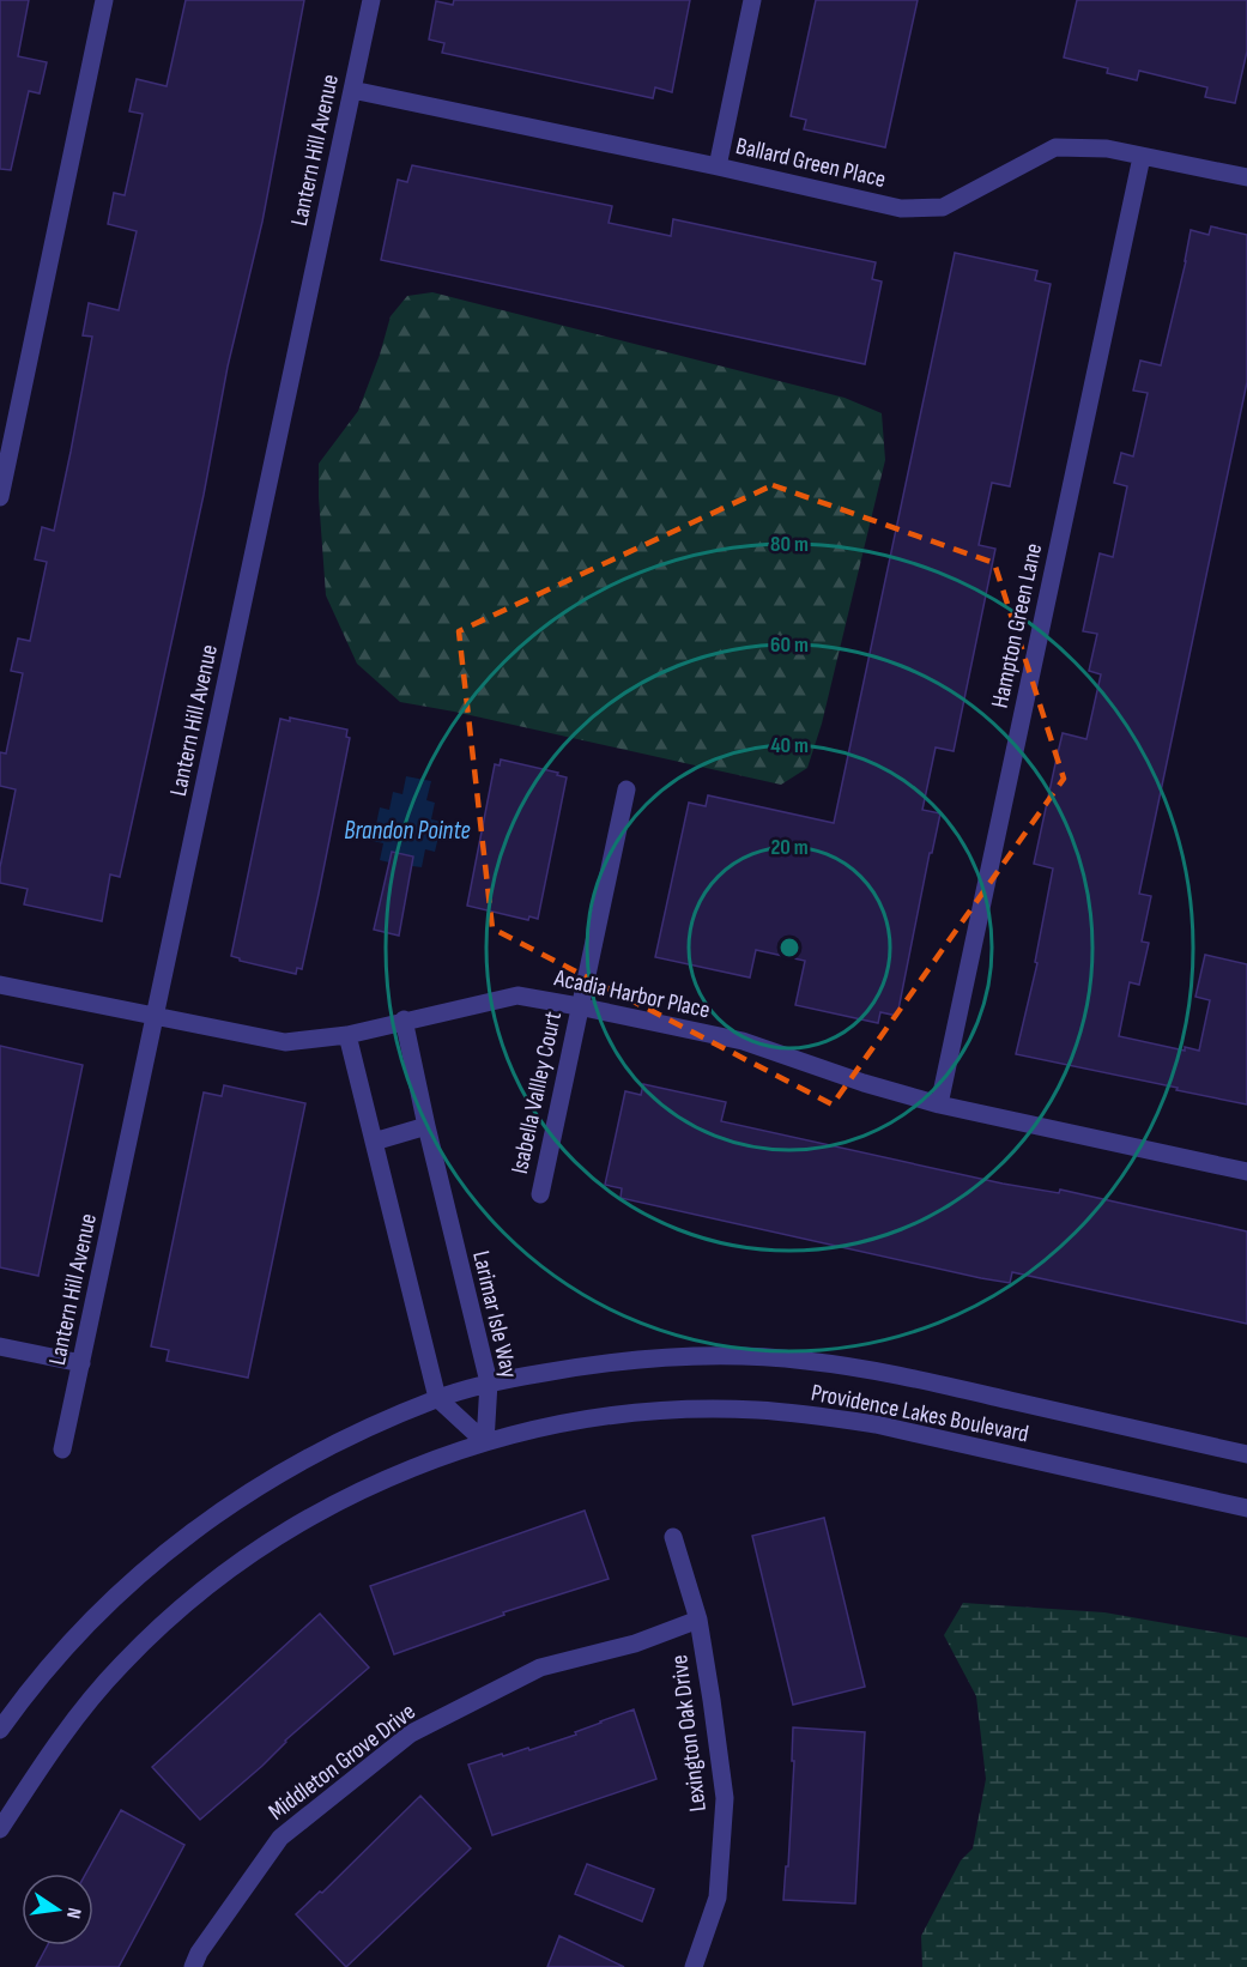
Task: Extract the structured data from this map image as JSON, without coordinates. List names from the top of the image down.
{
  "streets": {
    "street": [
      "Lantern Hill Avenue",
      "Ballard Green Place",
      "Hampton Green Lane",
      "Acadia Harbor Place",
      "Isabella Vallley Court",
      "Larimar Isle Way",
      "Providence Lakes Boulevard",
      "Lexington Oak Drive",
      "Middleton Grove Drive"
    ]
  },
  "crossings": [
    ["Lantern Hill Avenue", "Ballard Green Place"],
    ["Lantern Hill Avenue", "Acadia Harbor Place"],
    ["Ballard Green Place", "Hampton Green Lane"],
    ["Hampton Green Lane", "Acadia Harbor Place"],
    ["Acadia Harbor Place", "Isabella Vallley Court"],
    ["Acadia Harbor Place", "Larimar Isle Way"],
    ["Larimar Isle Way", "Providence Lakes Boulevard"],
    ["Lexington Oak Drive", "Middleton Grove Drive"]
  ],
  "water": ["Brandon Pointe"],
  "north": "right",
  "rings": [
    "80 m",
    "60 m",
    "40 m",
    "20 m"
  ]
}
